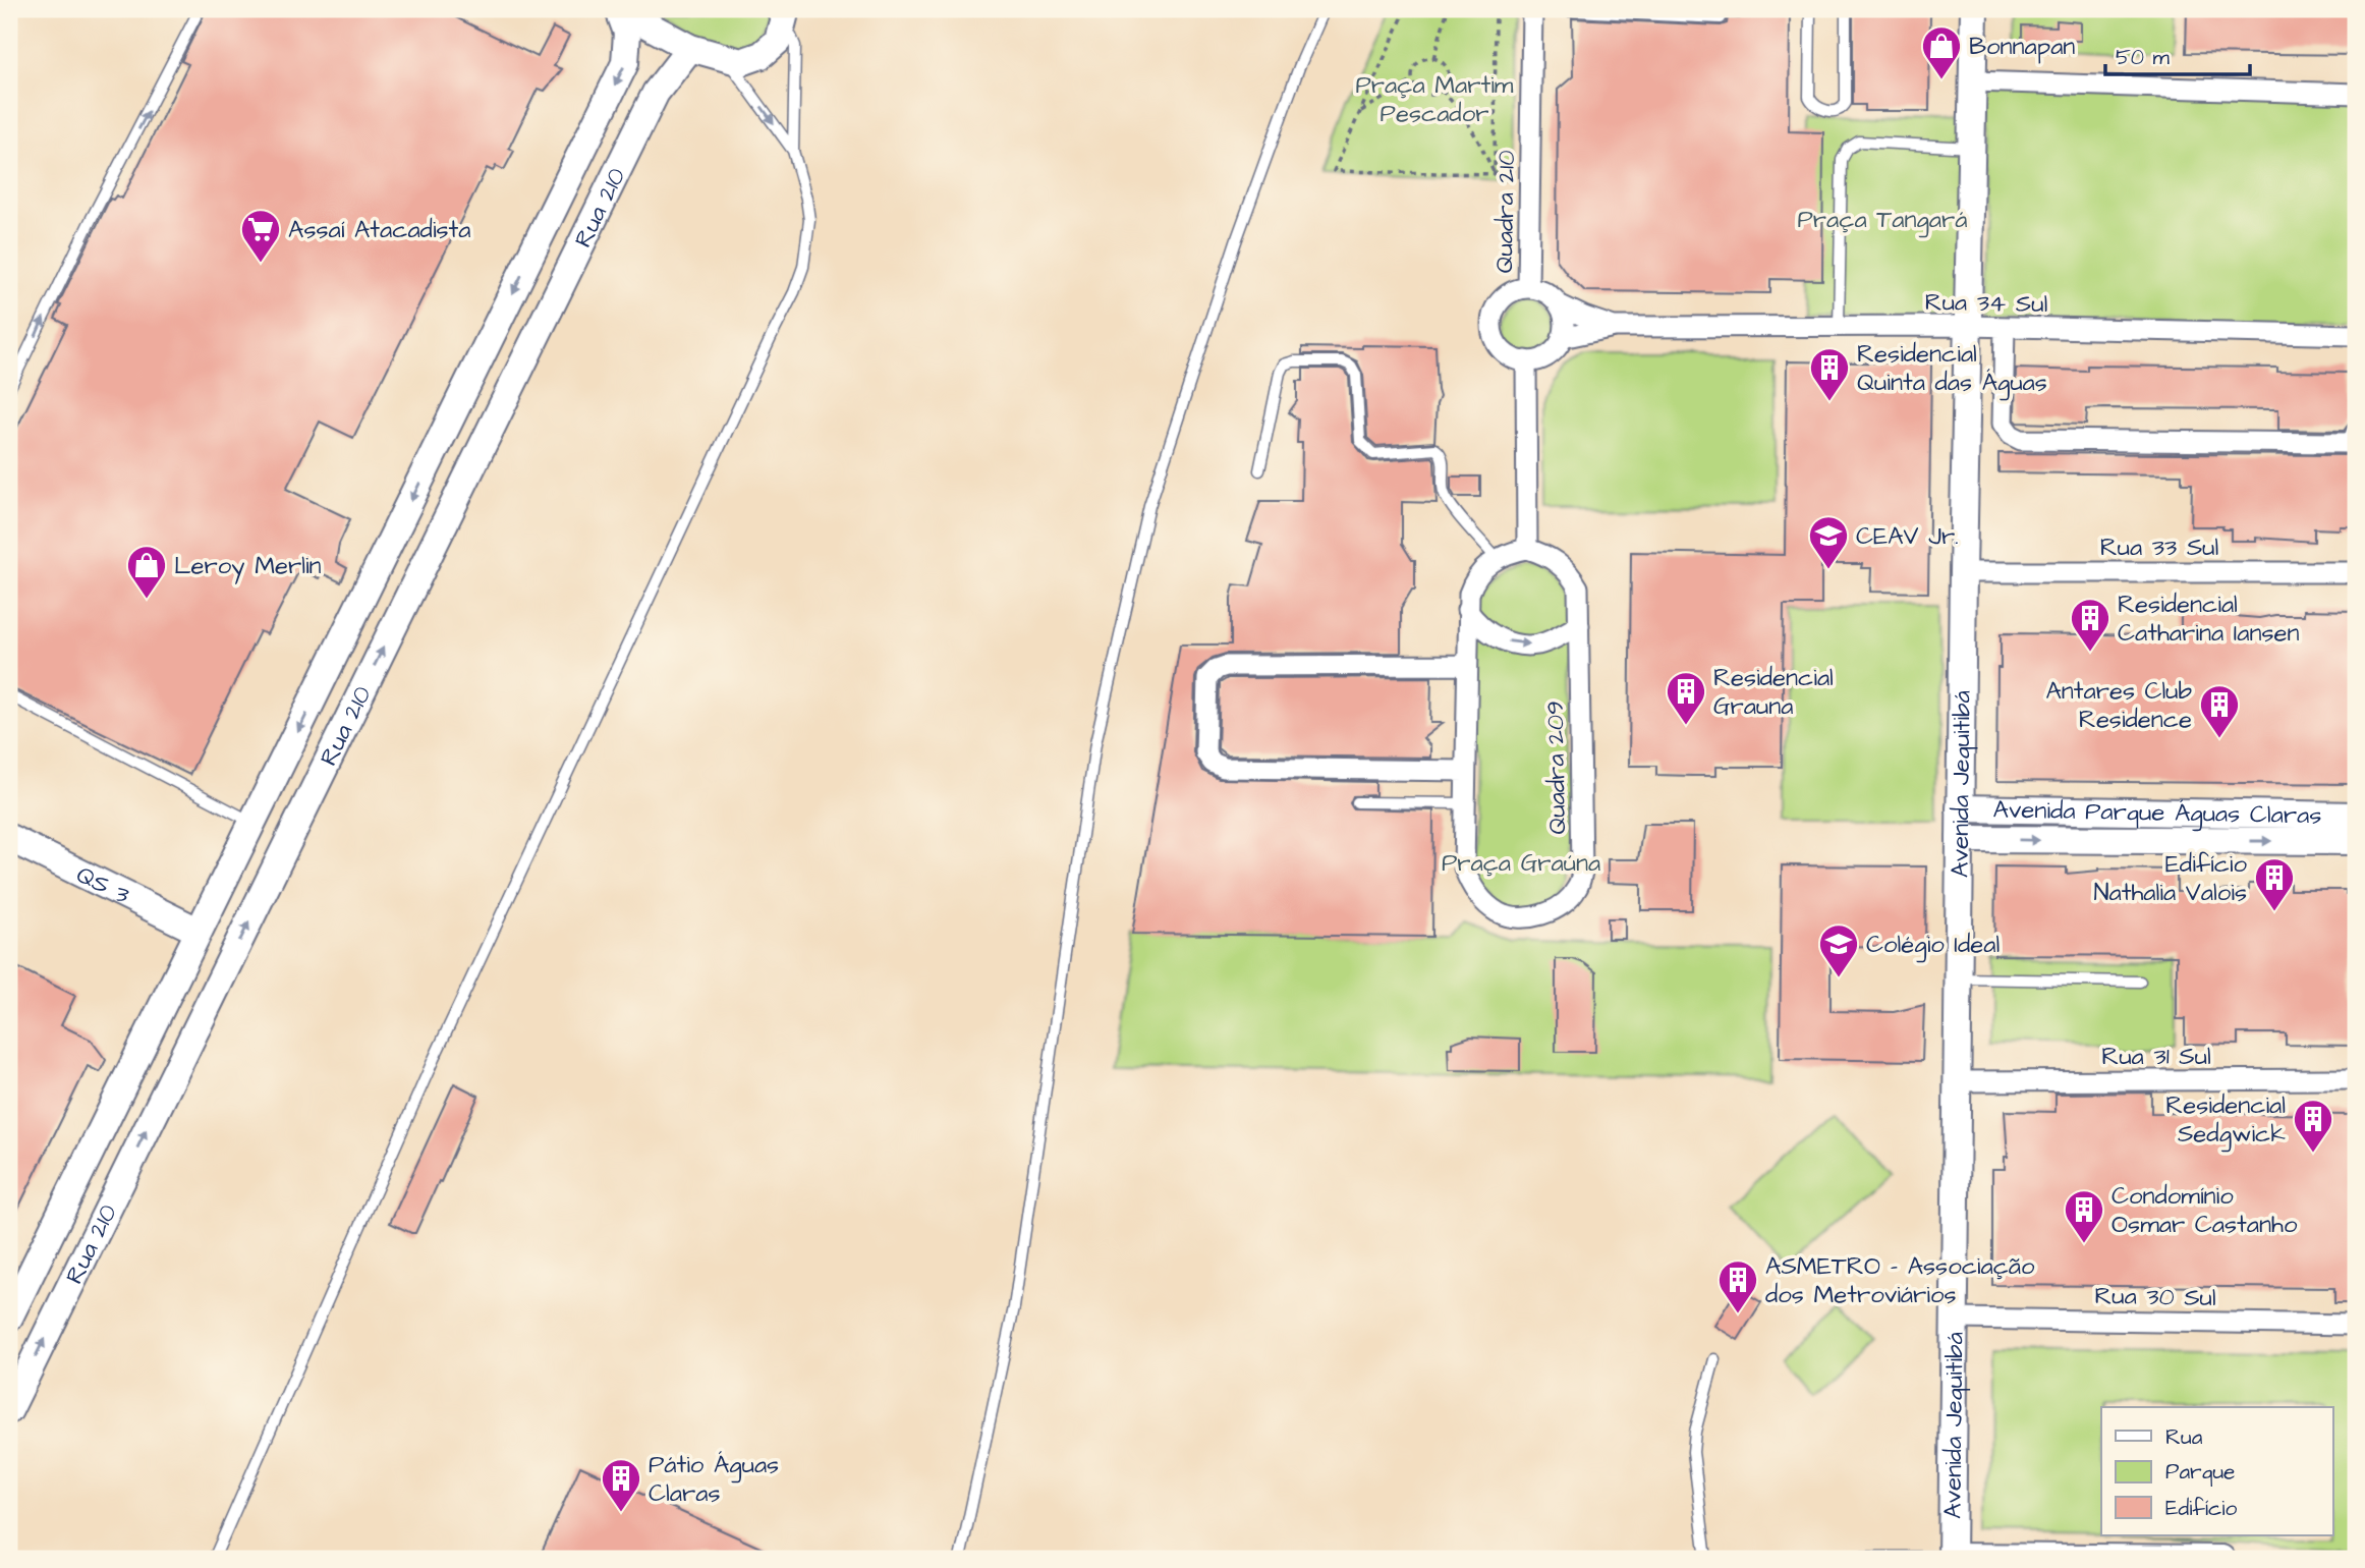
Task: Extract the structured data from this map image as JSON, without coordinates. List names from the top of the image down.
{
  "streets": {
    "main road": [
      "Rua 210",
      "Avenida Jequitibá",
      "Avenida Parque Águas Claras",
      "QS 3"
    ],
    "street": [
      "Quadra 210",
      "Rua 34 Sul",
      "Rua 33 Sul",
      "Quadra 209",
      "Rua 31 Sul",
      "Rua 30 Sul"
    ]
  },
  "crossings": [
    ["Rua 210", "QS 3"],
    ["Quadra 210", "Rua 34 Sul"],
    ["Rua 34 Sul", "Avenida Jequitibá"],
    ["Rua 33 Sul", "Avenida Jequitibá"],
    ["Avenida Jequitibá", "Avenida Parque Águas Claras"],
    ["Avenida Jequitibá", "Rua 31 Sul"],
    ["Avenida Jequitibá", "Rua 30 Sul"]
  ],
  "parks": ["Praça Martim Pescador", "Praça Tangará", "Praça Graúna"],
  "places": {
    "shop": ["Bonnapan", "Leroy Merlin"],
    "supermarket": ["Assaí Atacadista"],
    "building": [
      "Residencial Quinta das Águas",
      "Residencial Catharina Iansen",
      "Residencial Grauna",
      "Antares Club Residence",
      "Edifício Nathalia Valois",
      "Residencial Sedgwick",
      "Condomínio Osmar Castanho",
      "ASMETRO - Associação dos Metroviários",
      "Pátio Águas Claras"
    ],
    "school or university": ["CEAV Jr.", "Colégio Ideal"]
  },
  "legend": ["Rua", "Parque", "Edifício"],
  "scale_bar": "50 m"
}
